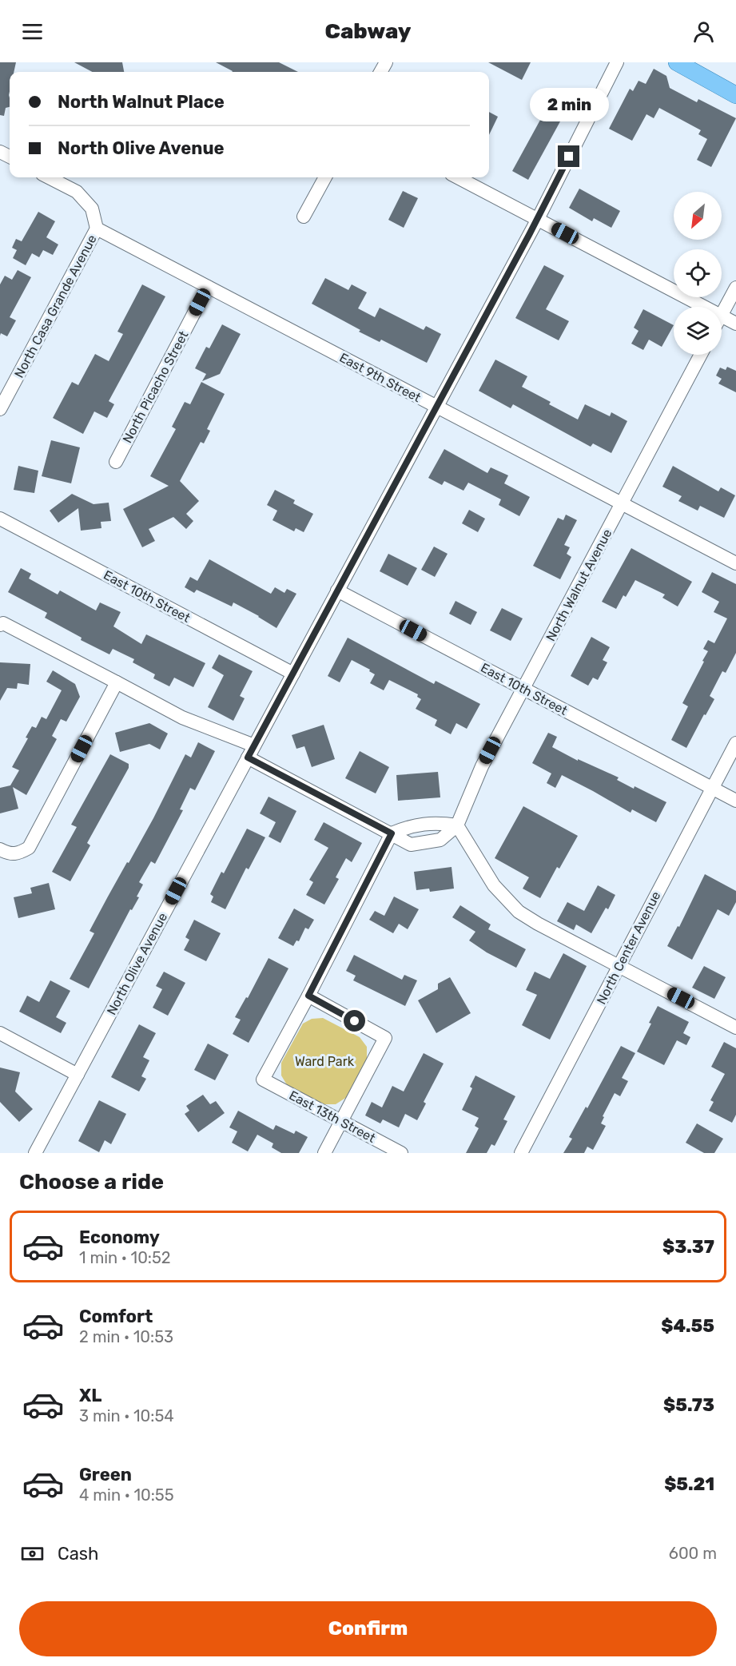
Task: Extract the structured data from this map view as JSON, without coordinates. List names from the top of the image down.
{
  "streets": {
    "street": [
      "North Casa Grande Avenue",
      "East 9th Street",
      "North Picacho Street",
      "North Walnut Avenue",
      "East 10th Street",
      "North Center Avenue",
      "North Olive Avenue",
      "East 13th Street"
    ]
  },
  "crossings": [
    ["North Casa Grande Avenue", "East 9th Street"],
    ["East 9th Street", "North Picacho Street"],
    ["East 9th Street", "North Walnut Avenue"],
    ["East 9th Street", "North Olive Avenue"],
    ["North Walnut Avenue", "East 10th Street"],
    ["East 10th Street", "North Center Avenue"],
    ["East 10th Street", "North Olive Avenue"]
  ],
  "parks": ["Ward Park"],
  "north": "bottom left",
  "page": {
    "header": "Cabway",
    "banner": ["North Walnut Place", "North Olive Avenue"],
    "bubble": "2 min",
    "heading": "Choose a ride",
    "list": [
      {
        "name": "Economy",
        "note": "1 min · 10:52",
        "value": "$3.37"
      },
      {
        "name": "Comfort",
        "note": "2 min · 10:53",
        "value": "$4.55"
      },
      {
        "name": "XL",
        "note": "3 min · 10:54",
        "value": "$5.73"
      },
      {
        "name": "Green",
        "note": "4 min · 10:55",
        "value": "$5.21"
      }
    ],
    "pay": ["Cash", "600 m"],
    "buttons": "Confirm"
  }
}
